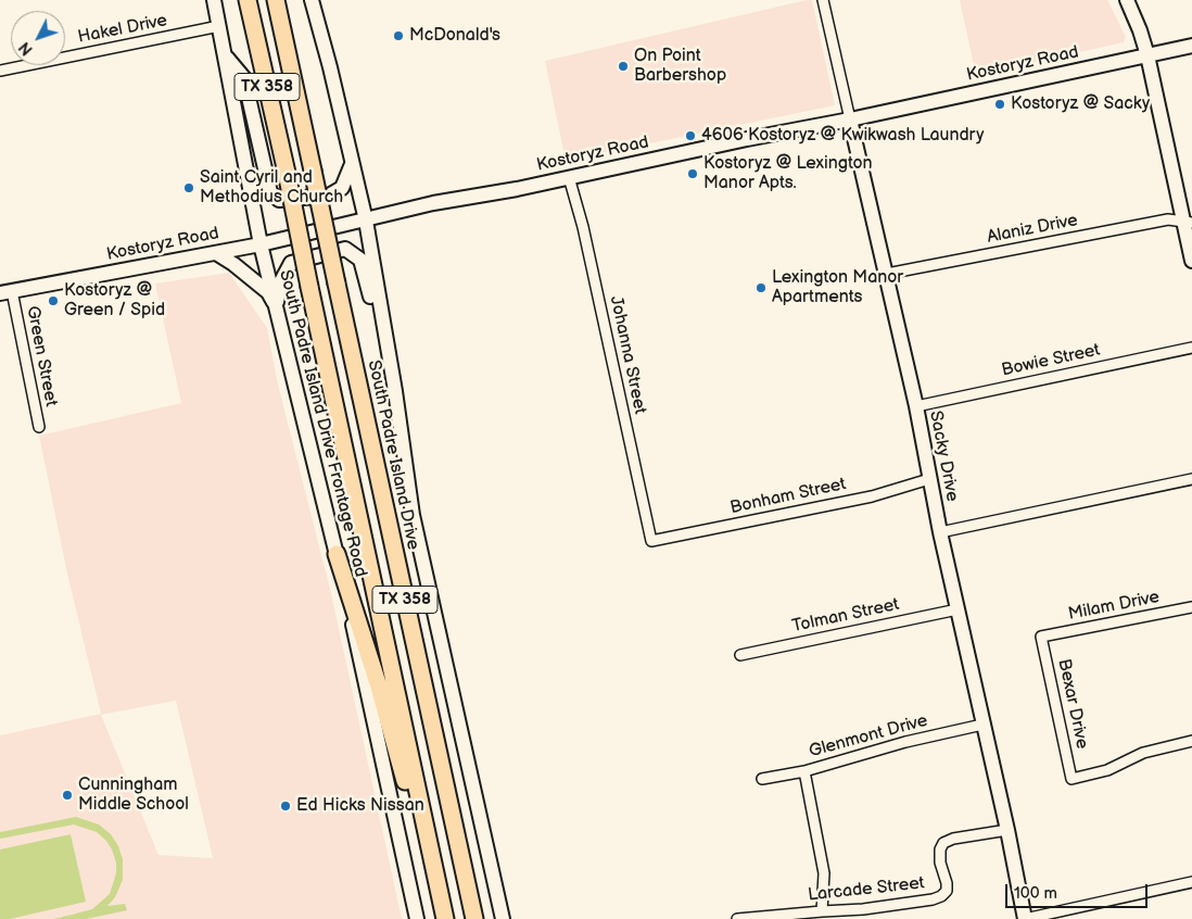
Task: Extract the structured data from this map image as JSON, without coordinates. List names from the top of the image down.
{
  "streets": {
    "highway": ["TX 358", "South Padre Island Drive"],
    "main road": ["Kostoryz Road", "South Padre Island Drive Frontage Road", "Sacky Drive"],
    "street": [
      "Hakel Drive",
      "Alaniz Drive",
      "Johanna Street",
      "Green Street",
      "Bowie Street",
      "Bonham Street",
      "Milam Drive",
      "Tolman Street",
      "Bexar Drive",
      "Glenmont Drive",
      "Larcade Street"
    ]
  },
  "crossings": [
    ["Hakel Drive", "South Padre Island Drive Frontage Road"],
    ["Kostoryz Road", "Johanna Street"],
    ["Kostoryz Road", "Green Street"],
    ["Kostoryz Road", "South Padre Island Drive Frontage Road"],
    ["Kostoryz Road", "Sacky Drive"],
    ["Alaniz Drive", "Sacky Drive"],
    ["Johanna Street", "Bonham Street"],
    ["Bowie Street", "Sacky Drive"],
    ["Sacky Drive", "Bonham Street"],
    ["Sacky Drive", "Tolman Street"],
    ["Sacky Drive", "Glenmont Drive"],
    ["Sacky Drive", "Larcade Street"],
    ["Milam Drive", "Bexar Drive"]
  ],
  "places": [
    "McDonald's",
    "On Point Barbershop",
    "Kostoryz @ Sacky",
    "4606 Kostoryz @ Kwikwash Laundry",
    "Kostoryz @ Lexington Manor Apts.",
    "Saint Cyril and Methodius Church",
    "Lexington Manor Apartments",
    "Kostoryz @ Green / Spid",
    "Cunningham Middle School",
    "Ed Hicks Nissan"
  ],
  "scale_bar": "100 m",
  "north": "bottom left"
}
